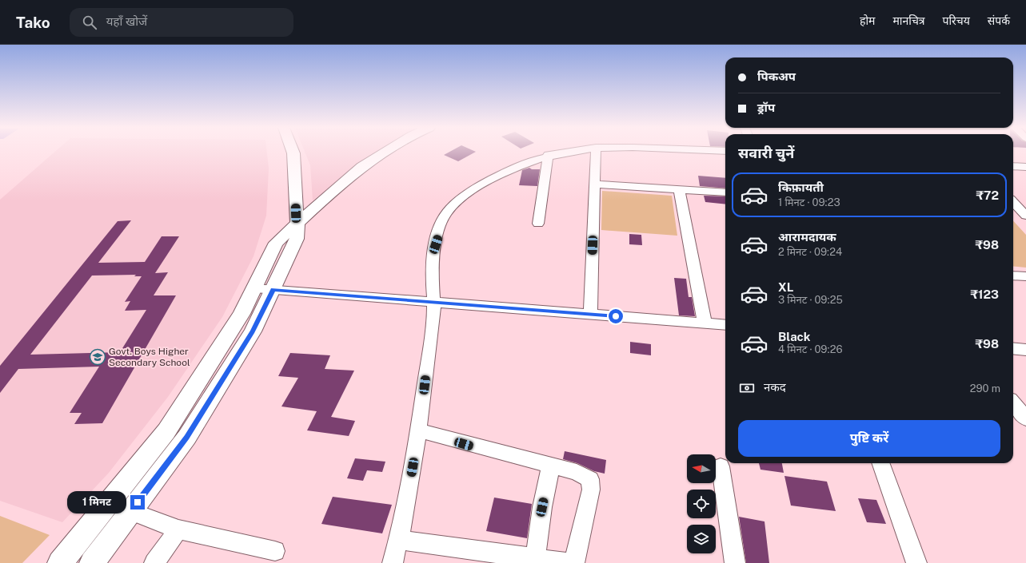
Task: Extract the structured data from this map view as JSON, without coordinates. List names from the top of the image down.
{
  "places": {
    "school or university": ["Govt. Boys Higher Secondary School"]
  },
  "north": "left",
  "page": {
    "header": "Tako",
    "search": "यहाँ खोजें",
    "nav": [
      "होम",
      "मानचित्र",
      "परिचय",
      "संपर्क"
    ],
    "banner": ["पिकअप", "ड्रॉप"],
    "heading": "सवारी चुनें",
    "list": [
      {
        "name": "किफ़ायती",
        "note": "1 मिनट · 09:23",
        "value": "₹72"
      },
      {
        "name": "आरामदायक",
        "note": "2 मिनट · 09:24",
        "value": "₹98"
      },
      {
        "name": "XL",
        "note": "3 मिनट · 09:25",
        "value": "₹123"
      },
      {
        "name": "Black",
        "note": "4 मिनट · 09:26",
        "value": "₹98"
      }
    ],
    "pay": ["नकद", "290 m"],
    "buttons": "पुष्टि करें",
    "bubble": "1 मिनट"
  }
}
